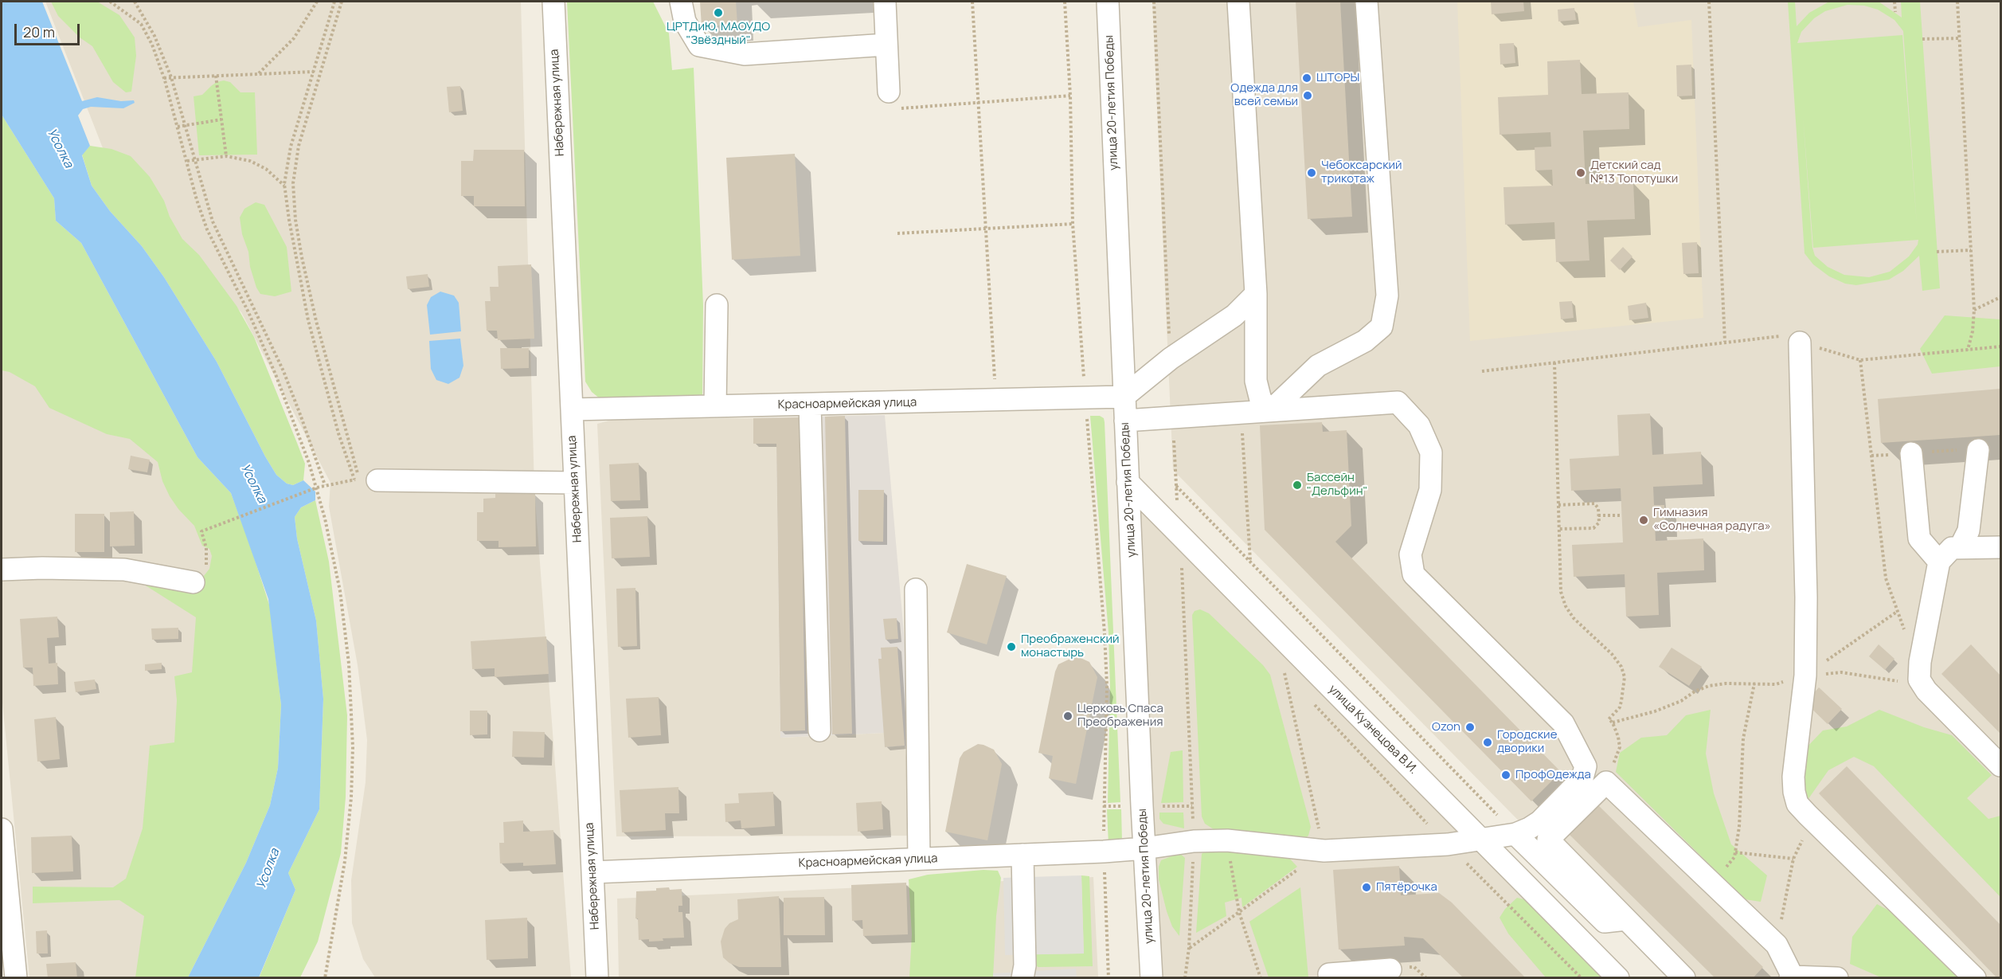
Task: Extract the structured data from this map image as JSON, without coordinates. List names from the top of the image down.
{
  "streets": {
    "street": [
      "Набережная улица",
      "улица 20-летия Победы",
      "Красноармейская улица",
      "улица Кузнецова В.И."
    ]
  },
  "crossings": [
    ["Набережная улица", "Красноармейская улица"],
    ["улица 20-летия Победы", "Красноармейская улица"],
    ["улица 20-летия Победы", "улица Кузнецова В.И."],
    ["Красноармейская улица", "улица Кузнецова В.И."]
  ],
  "water": ["Усолка"],
  "places": [
    "ЦРТДиЮ, МАОУДО \"Звёздный\"",
    "ШТОРЫ",
    "Одежда для всей семьи",
    "Чебоксарский трикотаж",
    "Детский сад №13 Топотушки",
    "Бассейн \"Дельфин\"",
    "Гимназия «Солнечная радуга»",
    "Преображенский монастырь",
    "Церковь Спаса Преображения",
    "Ozon",
    "Городские дворики",
    "ПрофОдежда",
    "Пятёрочка"
  ],
  "scale_bar": "20 m"
}
